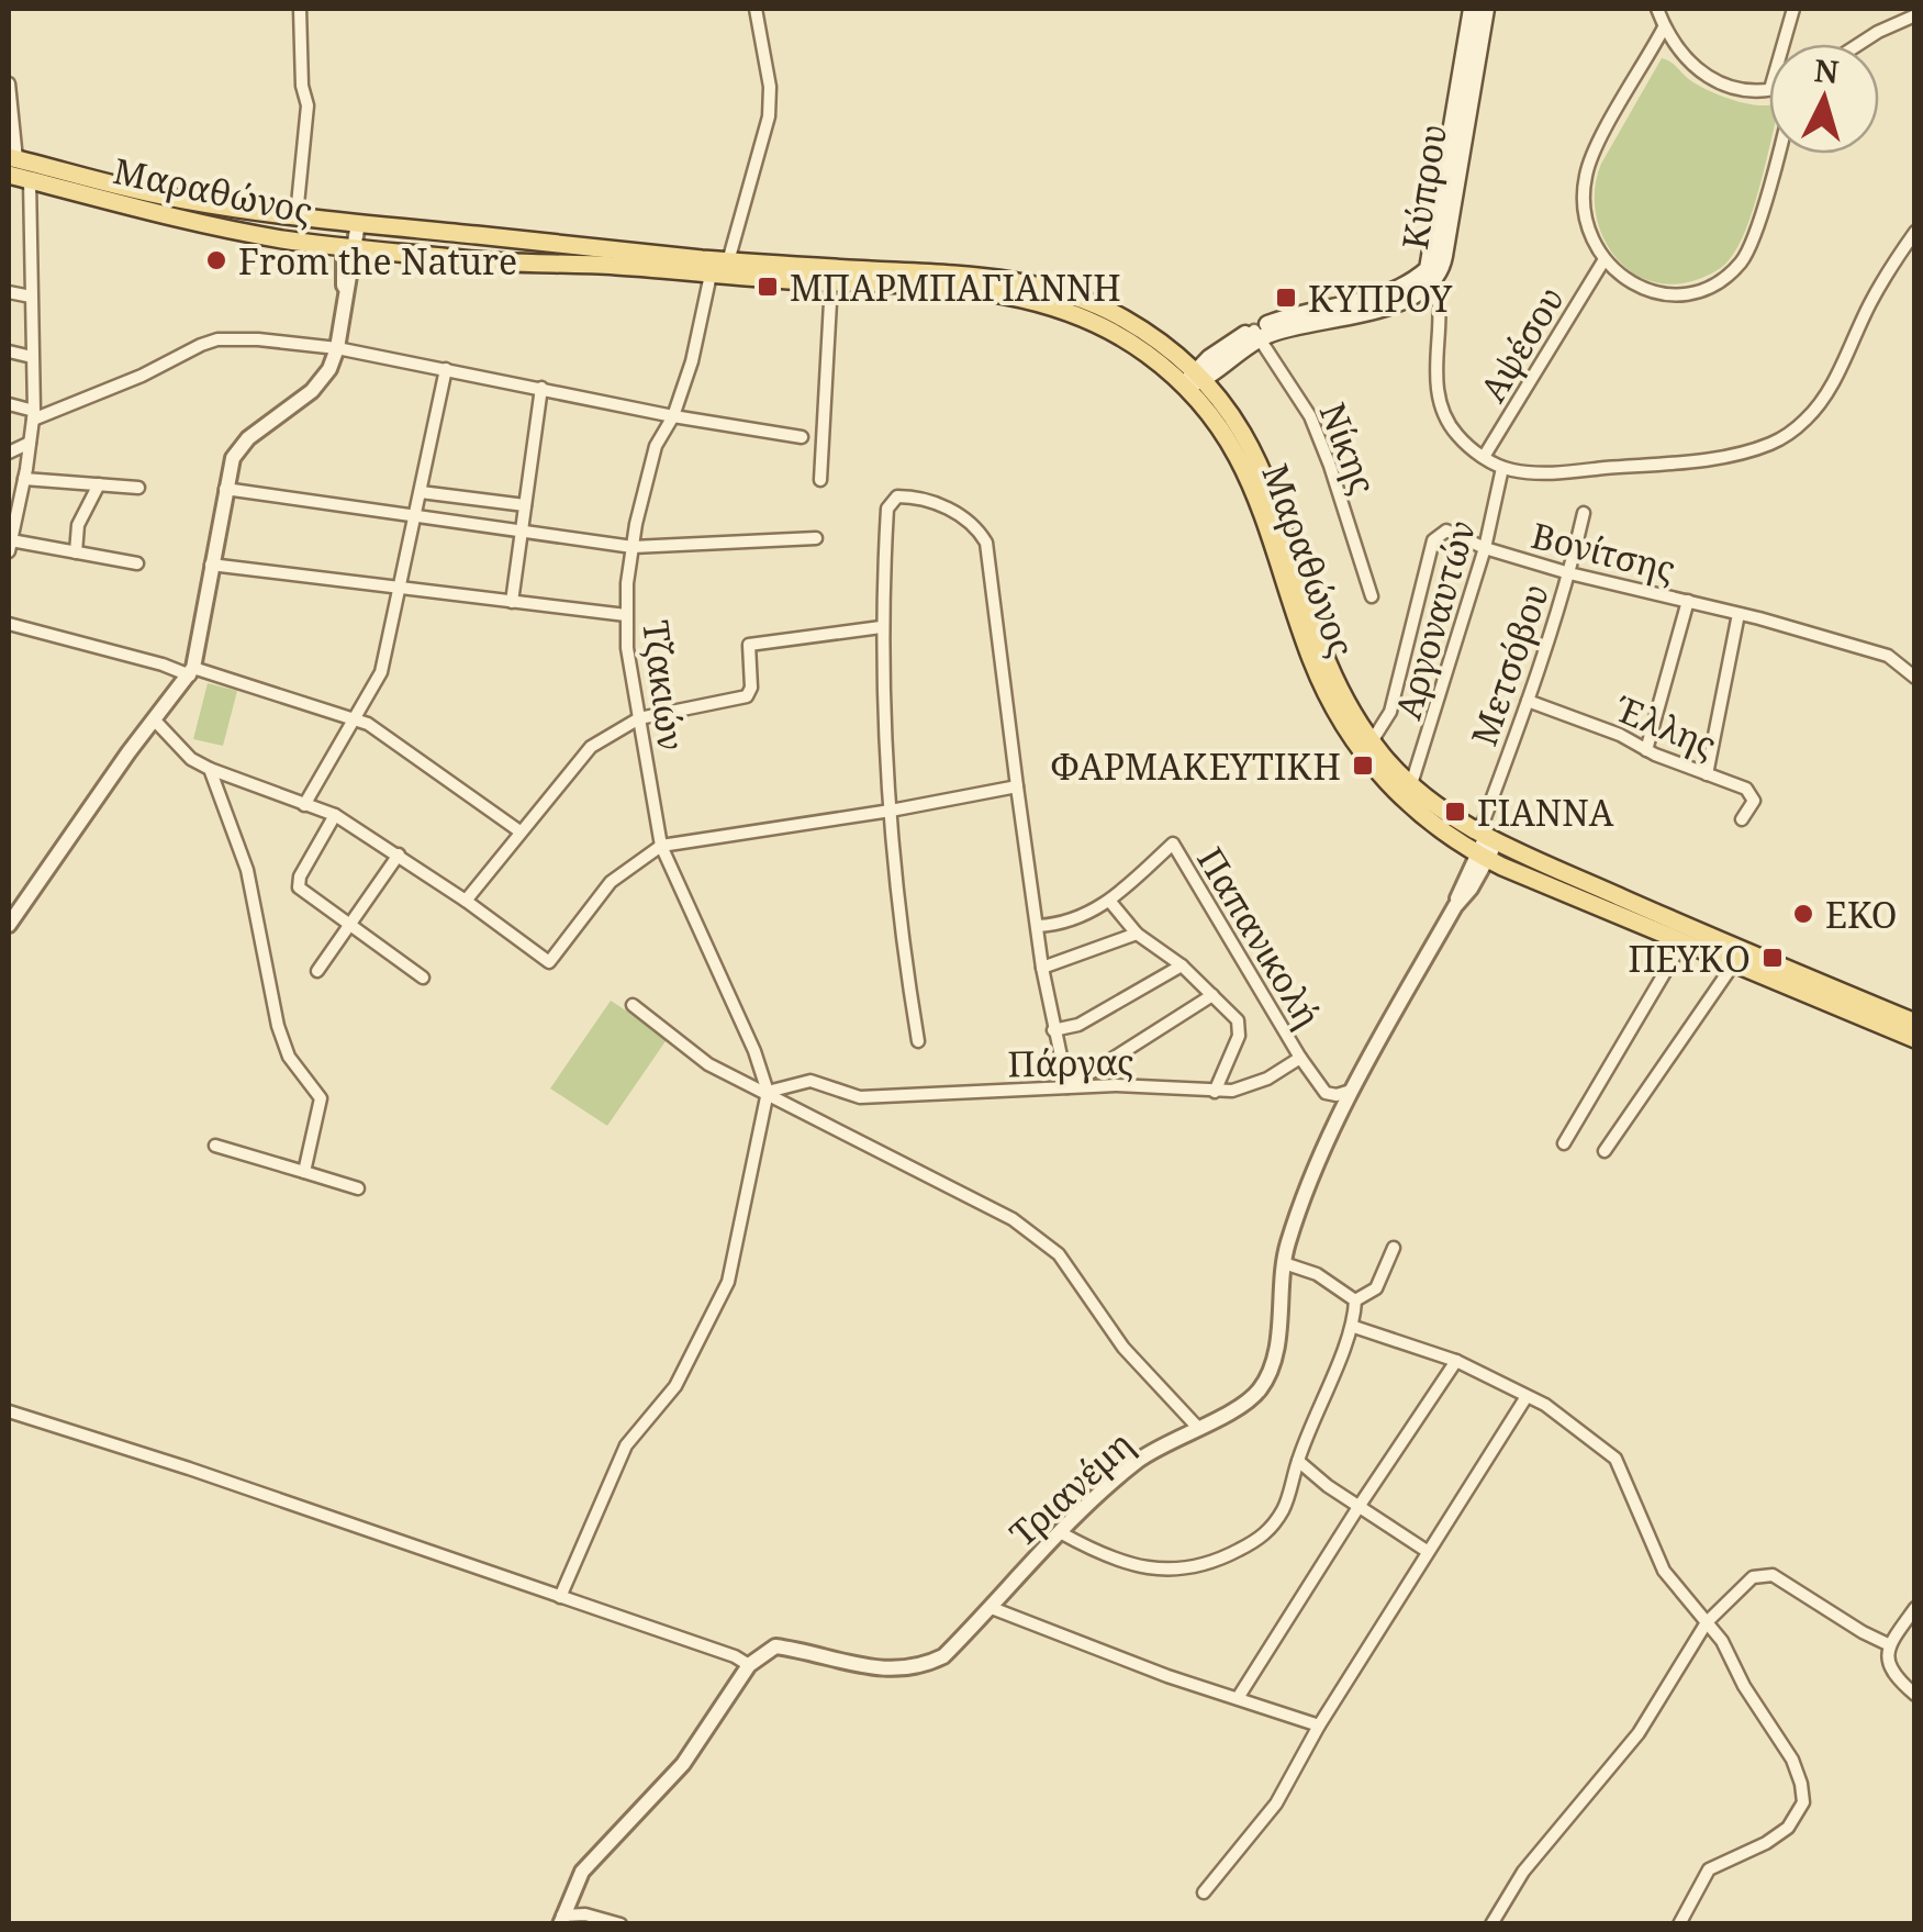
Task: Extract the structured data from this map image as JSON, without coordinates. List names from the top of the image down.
{
  "streets": {
    "main road": ["Κύπρου", "Μαραθώνος"],
    "street": [
      "Αψέσου",
      "Νίκης",
      "Βονίτσης",
      "Αργοναυτών",
      "Μετσόβου",
      "Τζακιών",
      "Έλλης",
      "Παπανικολή",
      "Πάργας",
      "Τριανέμη"
    ]
  },
  "crossings": [
    ["Κύπρου", "Μαραθώνος"],
    ["Κύπρου", "Νίκης"],
    ["Μαραθώνος", "Βονίτσης"],
    ["Μαραθώνος", "Αργοναυτών"],
    ["Μαραθώνος", "Μετσόβου"],
    ["Μαραθώνος", "Τζακιών"],
    ["Μαραθώνος", "Τριανέμη"],
    ["Βονίτσης", "Αργοναυτών"],
    ["Βονίτσης", "Μετσόβου"],
    ["Μετσόβου", "Έλλης"],
    ["Μετσόβου", "Τριανέμη"],
    ["Τζακιών", "Πάργας"],
    ["Παπανικολή", "Πάργας"]
  ],
  "places": {
    "other": ["From the Nature", "EKO"],
    "transit": [
      "ΜΠΑΡΜΠΑΓΙΑΝΝΗ",
      "ΚΥΠΡΟΥ",
      "ΦΑΡΜΑΚΕΥΤΙΚΗ",
      "ΓΙΑΝΝΑ",
      "ΠΕΥΚΟ"
    ]
  },
  "north": "top"
}
